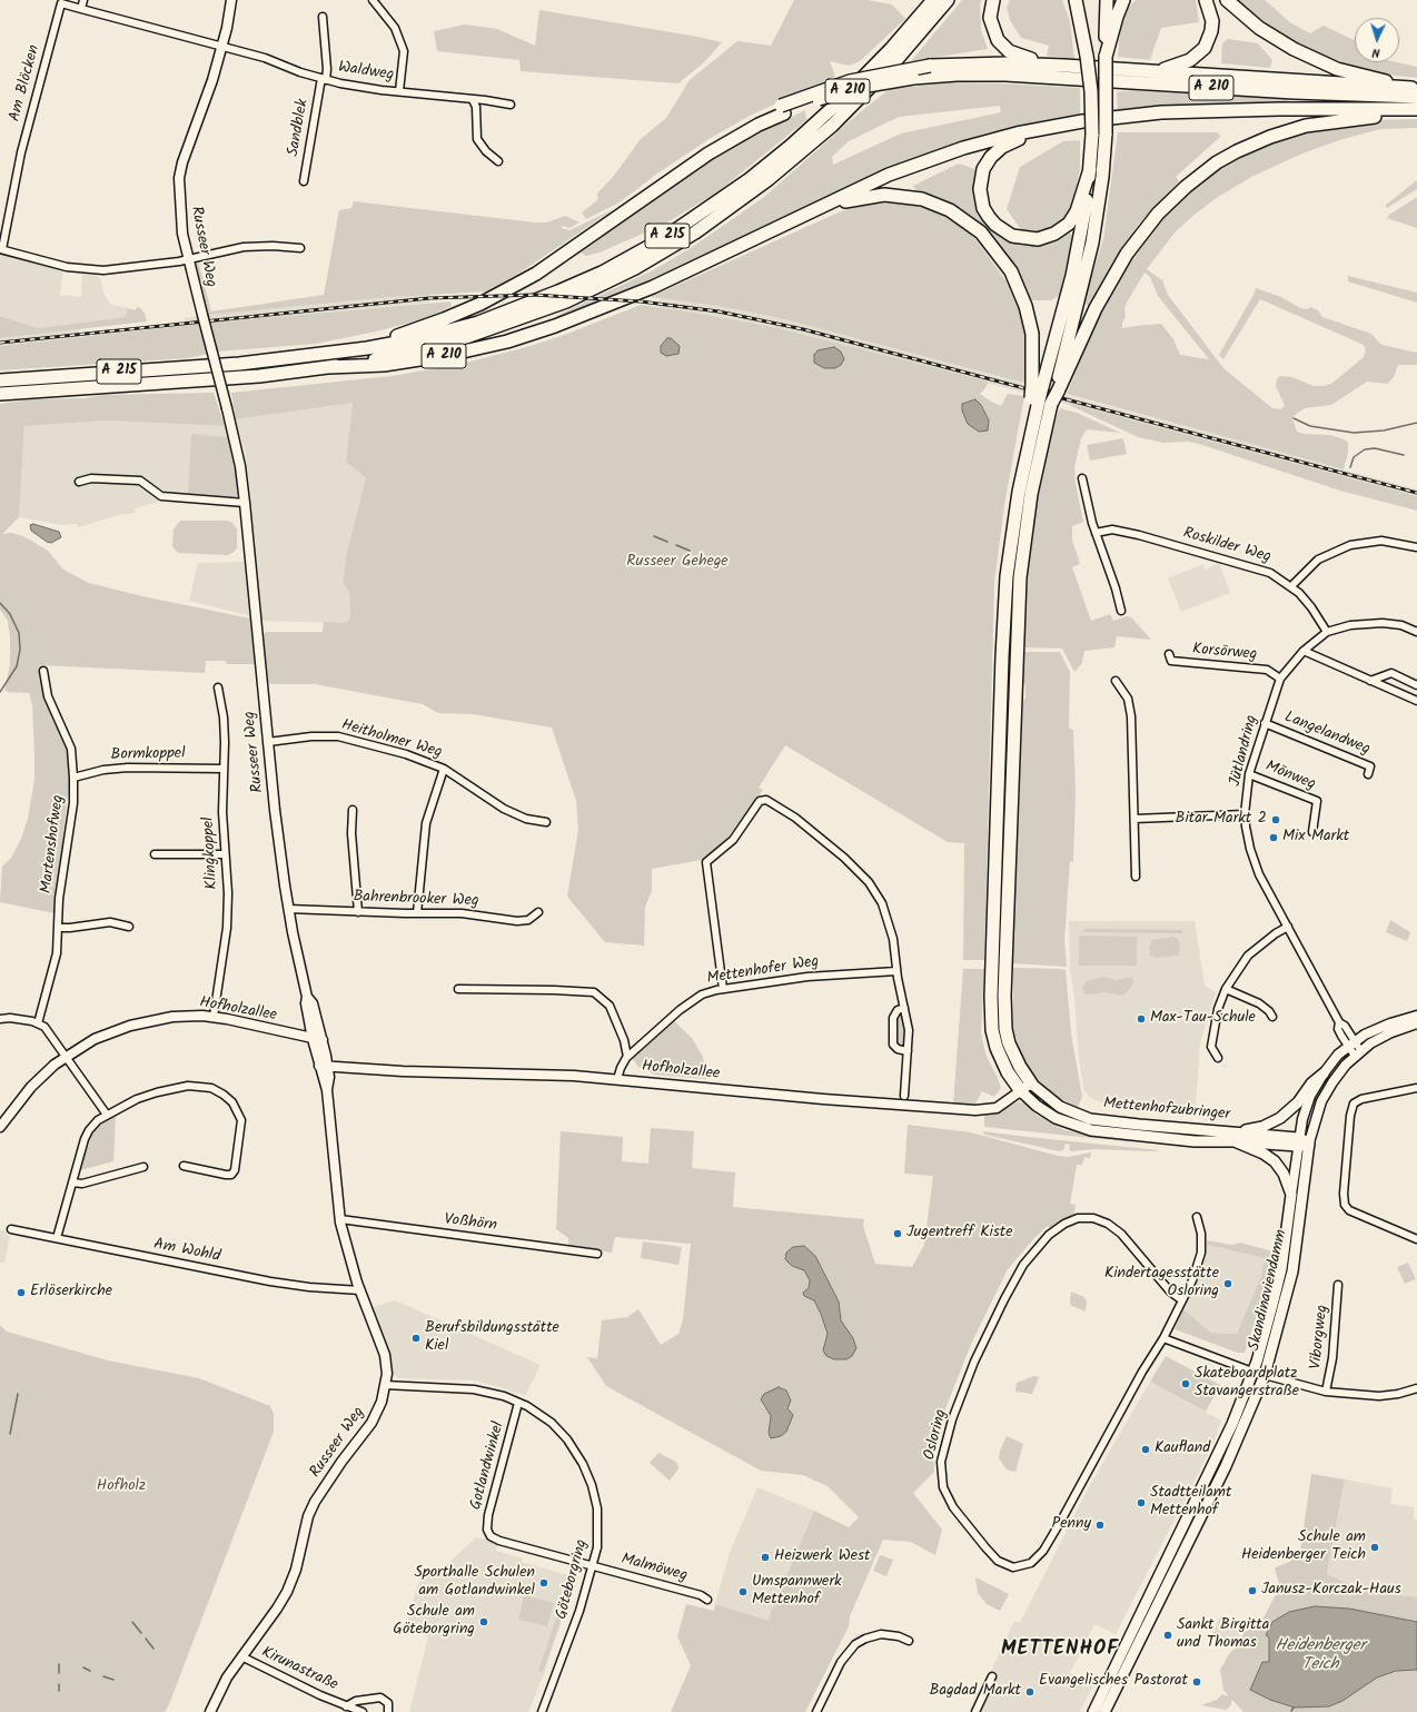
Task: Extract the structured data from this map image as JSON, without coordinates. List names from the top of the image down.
{
  "streets": {
    "highway": ["A 210", "A 215"],
    "main road": ["Mettenhofzubringer", "Skandinaviendamm"],
    "street": [
      "Waldweg",
      "Am Blöcken",
      "Sandblek",
      "Russeer Weg",
      "Roskilder Weg",
      "Korsörweg",
      "Langelandweg",
      "Heitholmer Weg",
      "Jütlandring",
      "Bormkoppel",
      "Mönweg",
      "Martenshofweg",
      "Klingkoppel",
      "Bahrenbrooker Weg",
      "Mettenhofer Weg",
      "Hofholzallee",
      "Voßhörn",
      "Am Wohld",
      "Viborgweg",
      "Osloring",
      "Gotlandwinkel",
      "Malmöweg",
      "Göteborgring",
      "Kirunastraße"
    ]
  },
  "crossings": [
    ["Waldweg", "Am Blöcken"],
    ["Waldweg", "Sandblek"],
    ["Waldweg", "Russeer Weg"],
    ["A 210", "A 215"],
    ["Russeer Weg", "Heitholmer Weg"],
    ["Russeer Weg", "Bahrenbrooker Weg"],
    ["Russeer Weg", "Hofholzallee"],
    ["Russeer Weg", "Voßhörn"],
    ["Russeer Weg", "Am Wohld"],
    ["Russeer Weg", "Göteborgring"],
    ["Russeer Weg", "Kirunastraße"],
    ["Roskilder Weg", "Jütlandring"],
    ["Korsörweg", "Jütlandring"],
    ["Langelandweg", "Jütlandring"],
    ["Jütlandring", "Mönweg"],
    ["Jütlandring", "Skandinaviendamm"],
    ["Bormkoppel", "Martenshofweg"],
    ["Bormkoppel", "Klingkoppel"],
    ["Klingkoppel", "Hofholzallee"],
    ["Mettenhofer Weg", "Hofholzallee"],
    ["Hofholzallee", "Mettenhofzubringer"],
    ["Mettenhofzubringer", "Skandinaviendamm"],
    ["Gotlandwinkel", "Malmöweg"],
    ["Gotlandwinkel", "Göteborgring"],
    ["Malmöweg", "Göteborgring"]
  ],
  "districts": ["METTENHOF"],
  "water": ["Heidenberger Teich"],
  "parks": ["Russeer Gehege", "Hofholz"],
  "places": [
    "Bitar Markt 2",
    "Mix Markt",
    "Max-Tau-Schule",
    "Jugentreff Kiste",
    "Kindertagesstätte Osloring",
    "Erlöserkirche",
    "Berufsbildungsstätte Kiel",
    "Skateboardplatz Stavangerstraße",
    "Kaufland",
    "Stadtteilamt Mettenhof",
    "Penny",
    "Schule am Heidenberger Teich",
    "Heizwerk West",
    "Sporthalle Schulen am Gotlandwinkel",
    "Janusz-Korczak-Haus",
    "Umspannwerk Mettenhof",
    "Schule am Göteborgring",
    "Sankt Birgitta und Thomas",
    "Evangelisches Pastorat",
    "Bagdad Markt"
  ],
  "north": "bottom"
}
